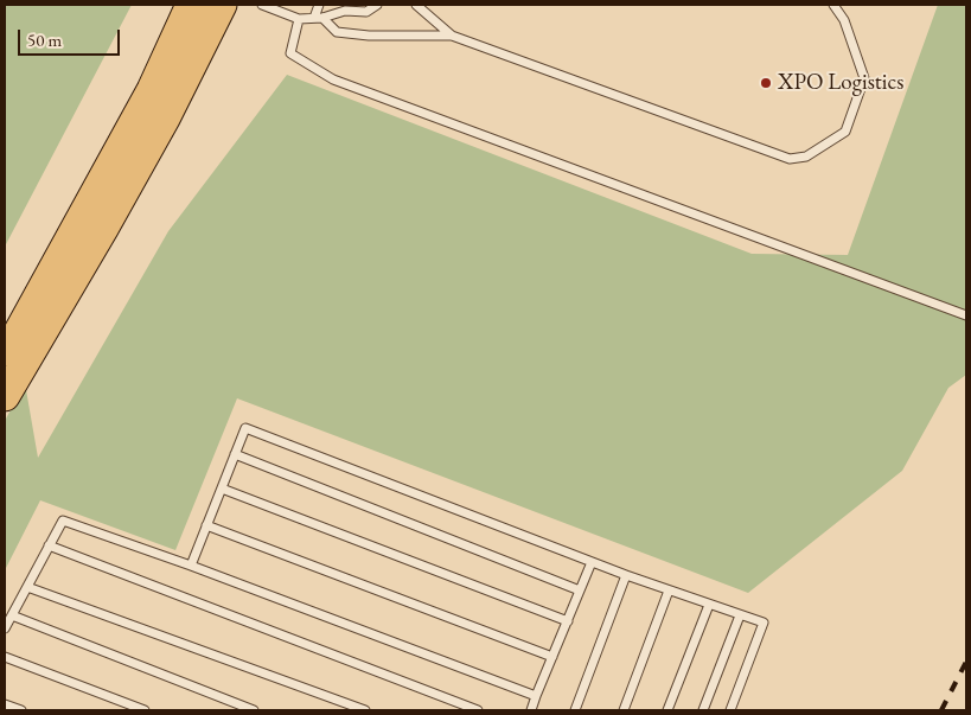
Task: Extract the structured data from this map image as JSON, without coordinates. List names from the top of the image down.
{
  "places": ["XPO Logistics"],
  "scale_bar": "50 m"
}
